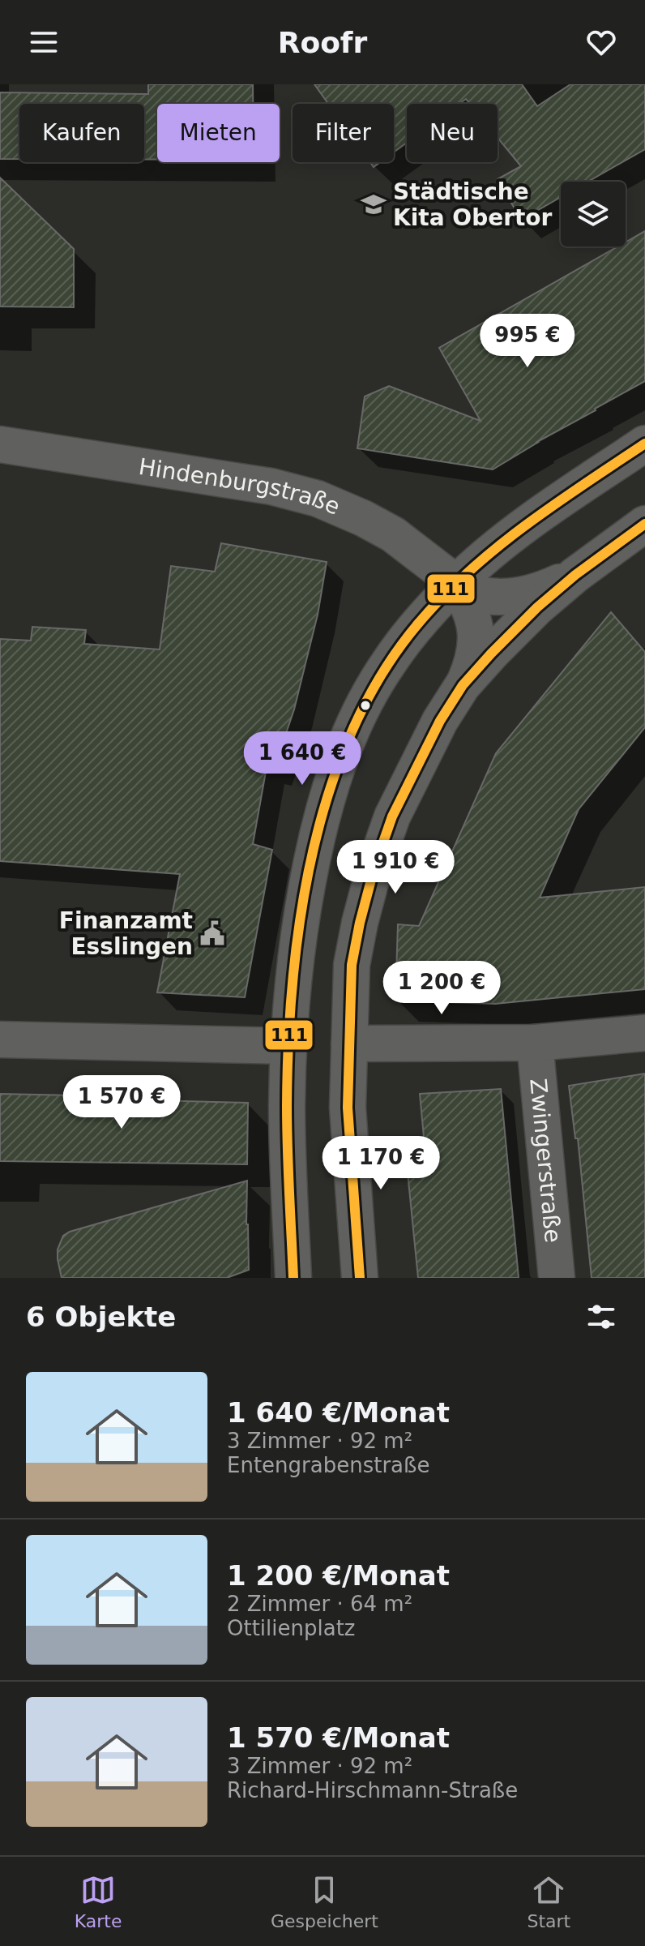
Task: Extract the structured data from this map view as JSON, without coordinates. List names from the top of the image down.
{
  "streets": {
    "main road": ["Hindenburgstraße", "Zwingerstraße"]
  },
  "places": {
    "school or university": ["Städtische Kita Obertor"],
    "public building": ["Finanzamt Esslingen"]
  },
  "lines": ["transit line 111"],
  "page": {
    "header": "Roofr",
    "chip": [
      "Kaufen",
      "Mieten",
      "Filter",
      "Neu"
    ],
    "price": [
      "995 €",
      "1 640 €",
      "1 910 €",
      "1 200 €",
      "1 570 €",
      "1 170 €"
    ],
    "heading": "6 Objekte",
    "list": [
      {
        "name": "1 640 €/Monat",
        "note": "3 Zimmer · 92 m² · Entengrabenstraße"
      },
      {
        "name": "1 200 €/Monat",
        "note": "2 Zimmer · 64 m² · Ottilienplatz"
      },
      {
        "name": "1 570 €/Monat",
        "note": "3 Zimmer · 92 m² · Richard-Hirschmann-Straße"
      }
    ],
    "tabs": ["Karte", "Gespeichert", "Start"]
  }
}
